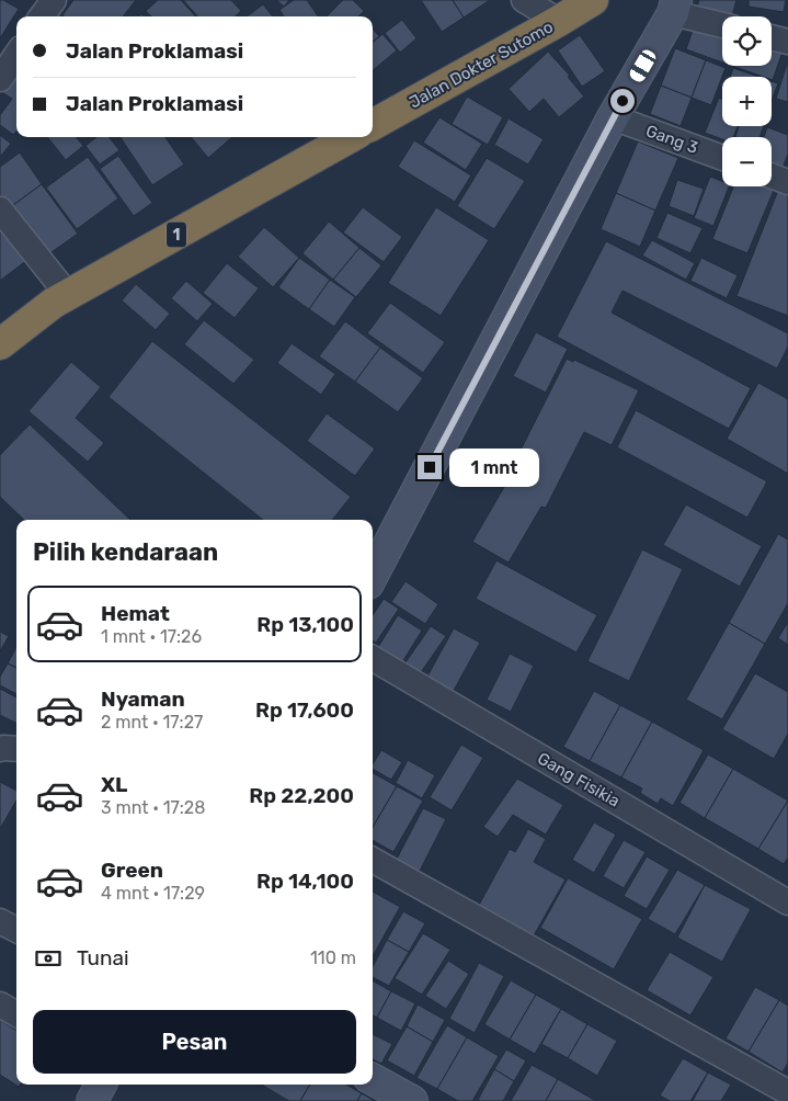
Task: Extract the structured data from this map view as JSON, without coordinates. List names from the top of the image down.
{
  "streets": {
    "highway": ["Jalan Dokter Sutomo", "1"],
    "street": ["Gang 3", "Gang Fisikia"]
  },
  "page": {
    "map_buttons": ["+", "−"],
    "banner": ["Jalan Proklamasi", "Jalan Proklamasi"],
    "bubble": "1 mnt",
    "heading": "Pilih kendaraan",
    "list": [
      {
        "name": "Hemat",
        "note": "1 mnt · 17:26",
        "value": "Rp 13,100"
      },
      {
        "name": "Nyaman",
        "note": "2 mnt · 17:27",
        "value": "Rp 17,600"
      },
      {
        "name": "XL",
        "note": "3 mnt · 17:28",
        "value": "Rp 22,200"
      },
      {
        "name": "Green",
        "note": "4 mnt · 17:29",
        "value": "Rp 14,100"
      }
    ],
    "pay": ["Tunai", "110 m"],
    "buttons": "Pesan"
  }
}
